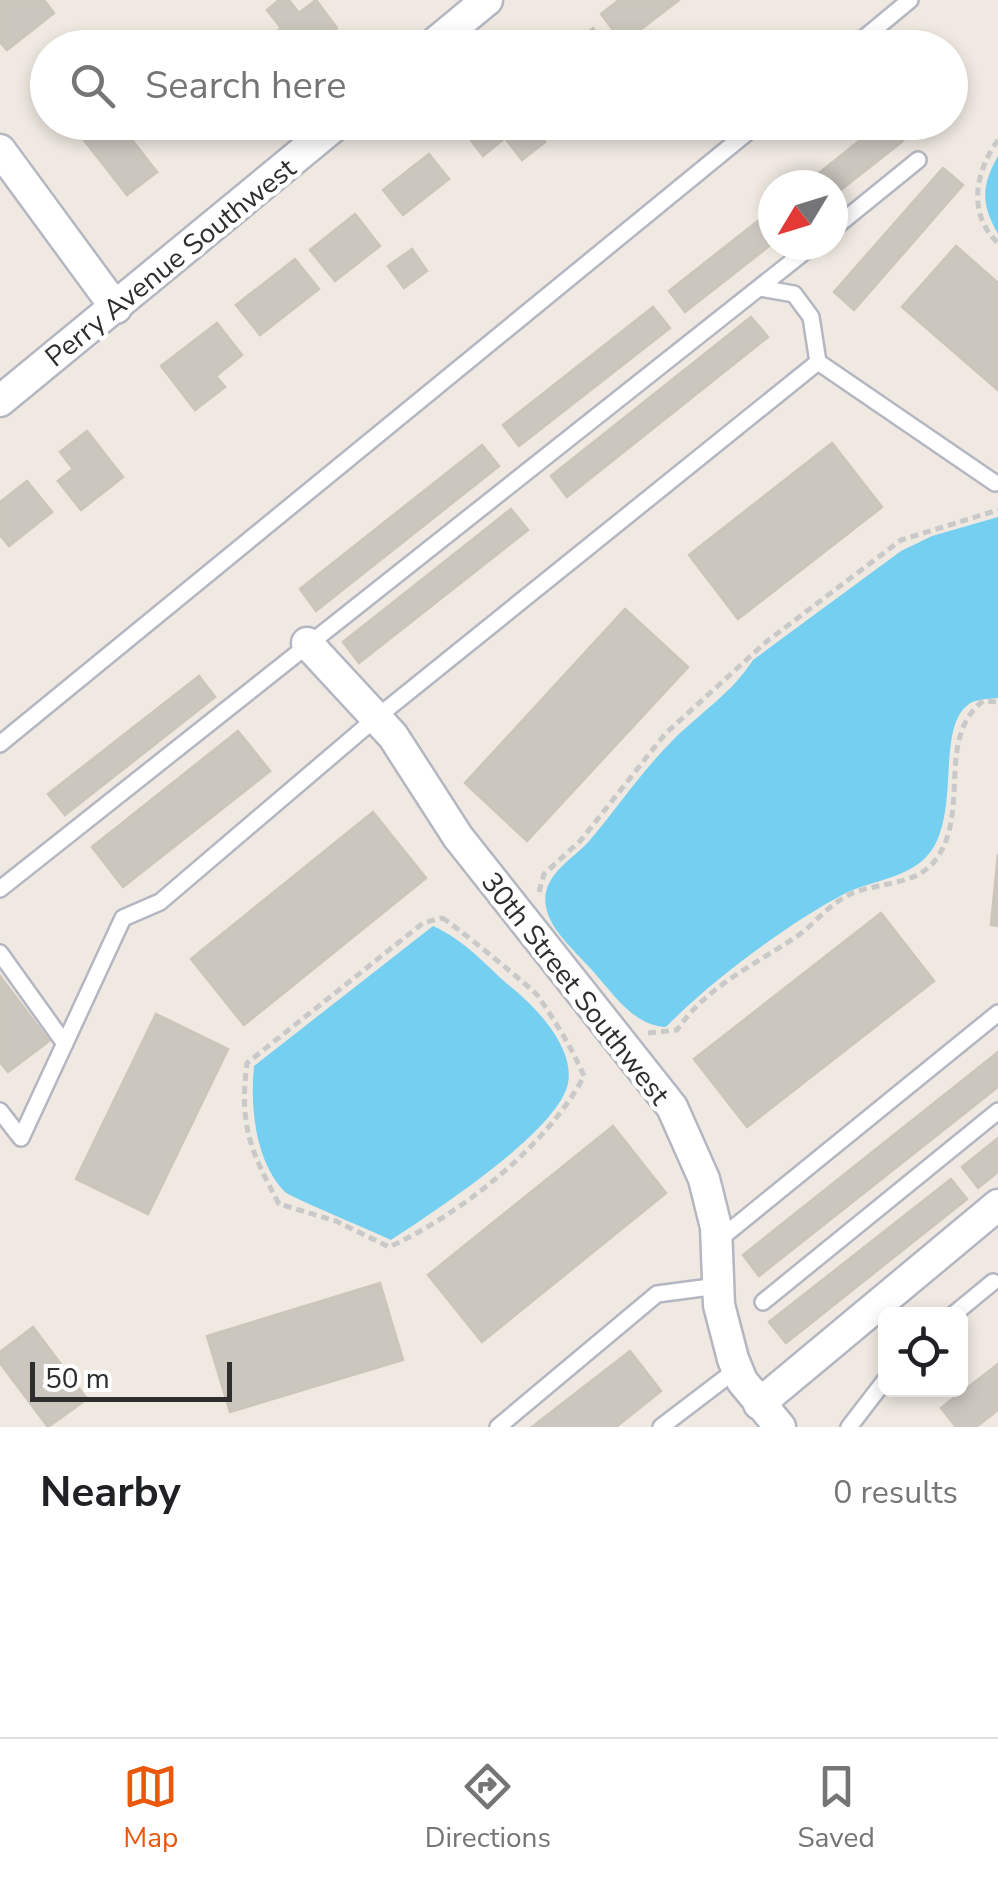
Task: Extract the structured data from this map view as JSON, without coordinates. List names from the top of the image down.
{
  "streets": {
    "street": ["Perry Avenue Southwest", "30th Street Southwest"]
  },
  "scale_bar": "50 m",
  "north": "bottom left",
  "page": {
    "search": "Search here",
    "scale": "50 m",
    "heading": ["Nearby", "0 results"],
    "nav": ["Map", "Directions", "Saved"]
  }
}
